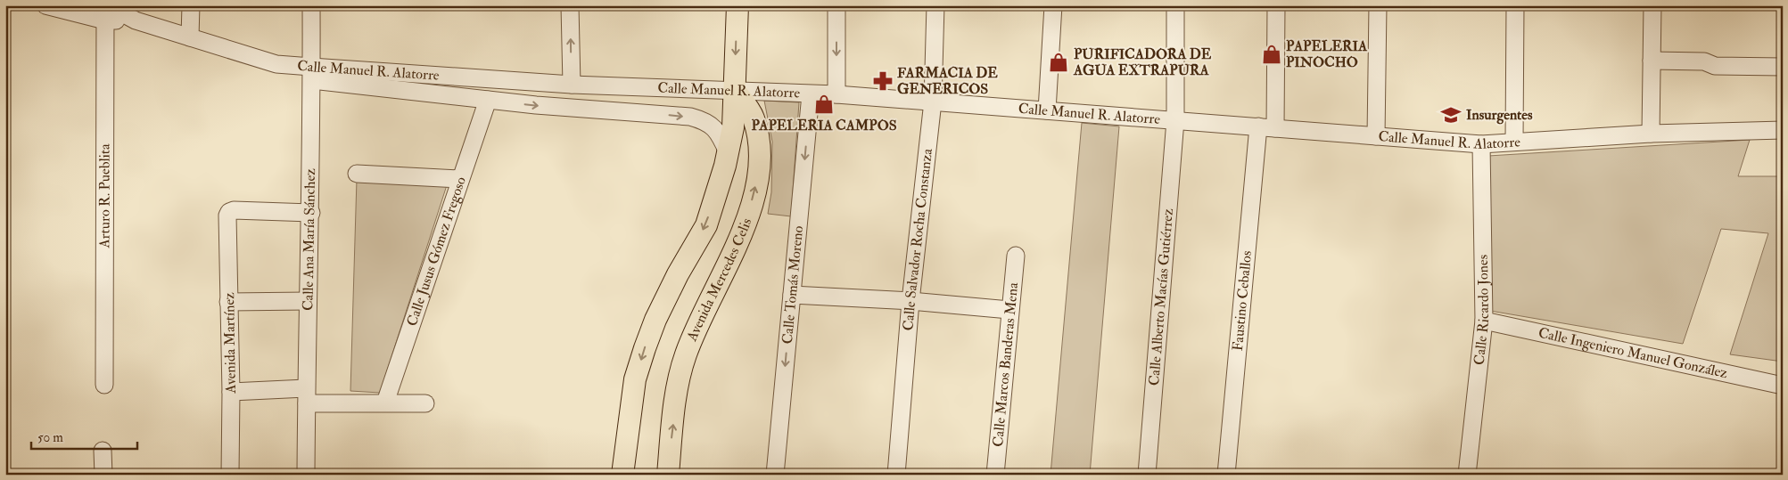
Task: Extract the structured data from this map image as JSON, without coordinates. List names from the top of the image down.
{
  "streets": {
    "main road": ["Avenida Mercedes Celis"],
    "street": [
      "Calle Manuel R. Alatorre",
      "Arturo R. Pueblita",
      "Calle Ana María Sánchez",
      "Calle Salvador Rocha Constanza",
      "Calle Jusus Gómez Fregoso",
      "Calle Tomás Moreno",
      "Calle Alberto Macías Gutiérrez",
      "Faustino Ceballos",
      "Calle Ricardo Jones",
      "Avenida Martínez",
      "Calle Ingeniero Manuel González",
      "Calle Marcos Banderas Mena"
    ]
  },
  "crossings": [
    ["Calle Manuel R. Alatorre", "Arturo R. Pueblita"],
    ["Calle Manuel R. Alatorre", "Calle Ana María Sánchez"],
    ["Calle Manuel R. Alatorre", "Calle Salvador Rocha Constanza"],
    ["Calle Manuel R. Alatorre", "Avenida Mercedes Celis"],
    ["Calle Manuel R. Alatorre", "Calle Tomás Moreno"],
    ["Calle Manuel R. Alatorre", "Calle Alberto Macías Gutiérrez"],
    ["Calle Manuel R. Alatorre", "Faustino Ceballos"],
    ["Calle Manuel R. Alatorre", "Calle Ricardo Jones"],
    ["Calle Ana María Sánchez", "Avenida Martínez"],
    ["Calle Ricardo Jones", "Calle Ingeniero Manuel González"]
  ],
  "one_way": ["Calle Tomás Moreno"],
  "places": {
    "shop": ["PAPELERIA PINOCHO", "PURIFICADORA DE AGUA EXTRAPURA", "PAPELERIA CAMPOS"],
    "pharmacy": ["FARMACIA DE GENERICOS"],
    "school or university": ["Insurgentes"]
  },
  "scale_bar": "50 m"
}
